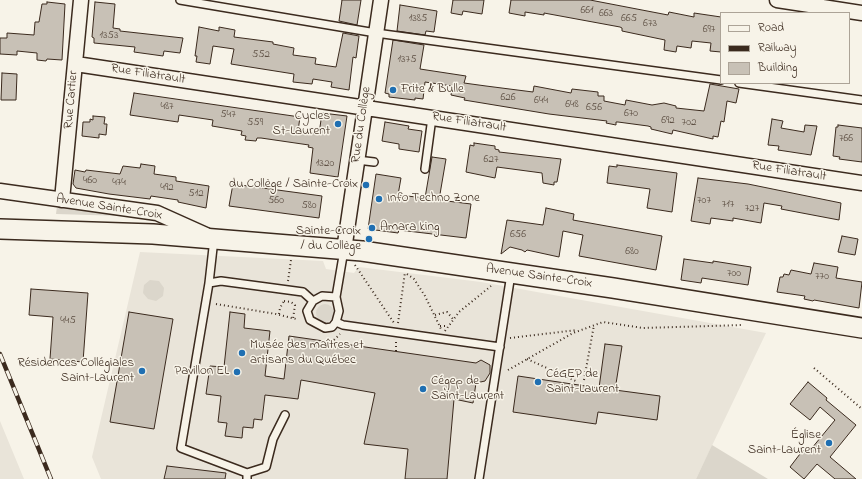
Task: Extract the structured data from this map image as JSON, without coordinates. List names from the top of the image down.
{
  "streets": {
    "main road": ["Avenue Sainte-Croix"],
    "street": ["Rue Filiatrault", "Rue Cartier", "Rue du Collège"]
  },
  "crossings": [
    ["Rue Filiatrault", "Rue Cartier"],
    ["Rue Filiatrault", "Rue du Collège"],
    ["Rue Cartier", "Avenue Sainte-Croix"],
    ["Rue du Collège", "Avenue Sainte-Croix"]
  ],
  "places": [
    "Frite & Bulle",
    "Cycles St-Laurent",
    "du Collège / Sainte-Croix",
    "Info Techno Zone",
    "Amara king",
    "Sainte-Croix / du Collège",
    "Musée des maîtres et artisans du Québec",
    "Résidences Collégiales Saint-Laurent",
    "Pavillon EL",
    "CéGEP de Saint-Laurent",
    "Cégep de Saint-Laurent",
    "Église Saint-Laurent"
  ],
  "house_numbers": [
    "661",
    "663",
    "1385",
    "665",
    "673",
    "697",
    "1353",
    "552",
    "1375",
    "626",
    "644",
    "648",
    "487",
    "656",
    "670",
    "547",
    "692",
    "559",
    "702",
    "766",
    "627",
    "1320",
    "460",
    "474",
    "492",
    "512",
    "560",
    "707",
    "717",
    "580",
    "727",
    "656",
    "680",
    "700",
    "770",
    "445"
  ],
  "legend": ["Road", "Railway", "Building"]
}
